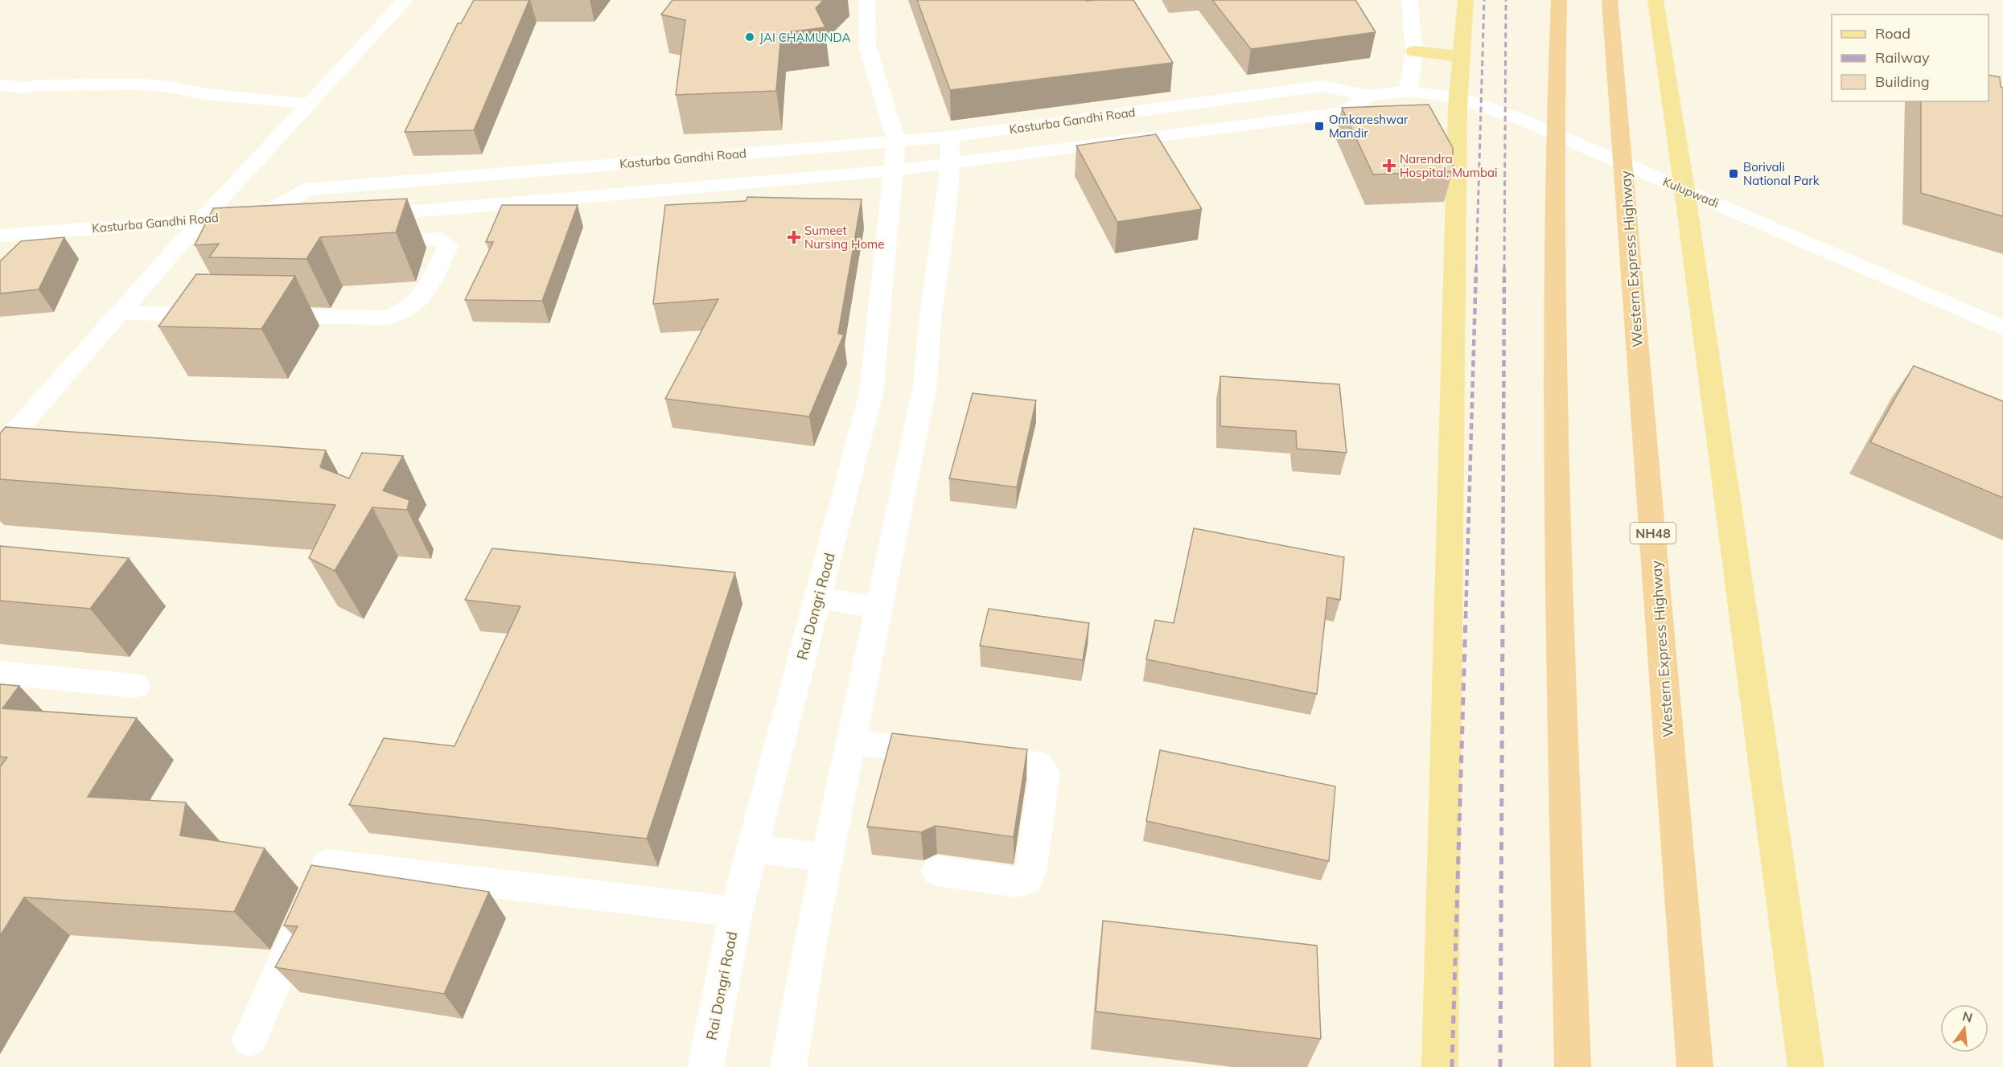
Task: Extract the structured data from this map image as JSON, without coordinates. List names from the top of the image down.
{
  "streets": {
    "highway": ["Western Express Highway", "NH48"],
    "street": ["Kasturba Gandhi Road", "Kulupwadi", "Rai Dongri Road"]
  },
  "crossings": [
    ["Kasturba Gandhi Road", "Kulupwadi"],
    ["Kasturba Gandhi Road", "Rai Dongri Road"]
  ],
  "places": {
    "other": ["JAI CHAMUNDA"],
    "transit": ["Omkareshwar Mandir", "Borivali National Park"],
    "health": ["Narendra Hospital, Mumbai", "Sumeet Nursing Home"]
  },
  "legend": ["Road", "Railway", "Building"],
  "north": "top"
}
